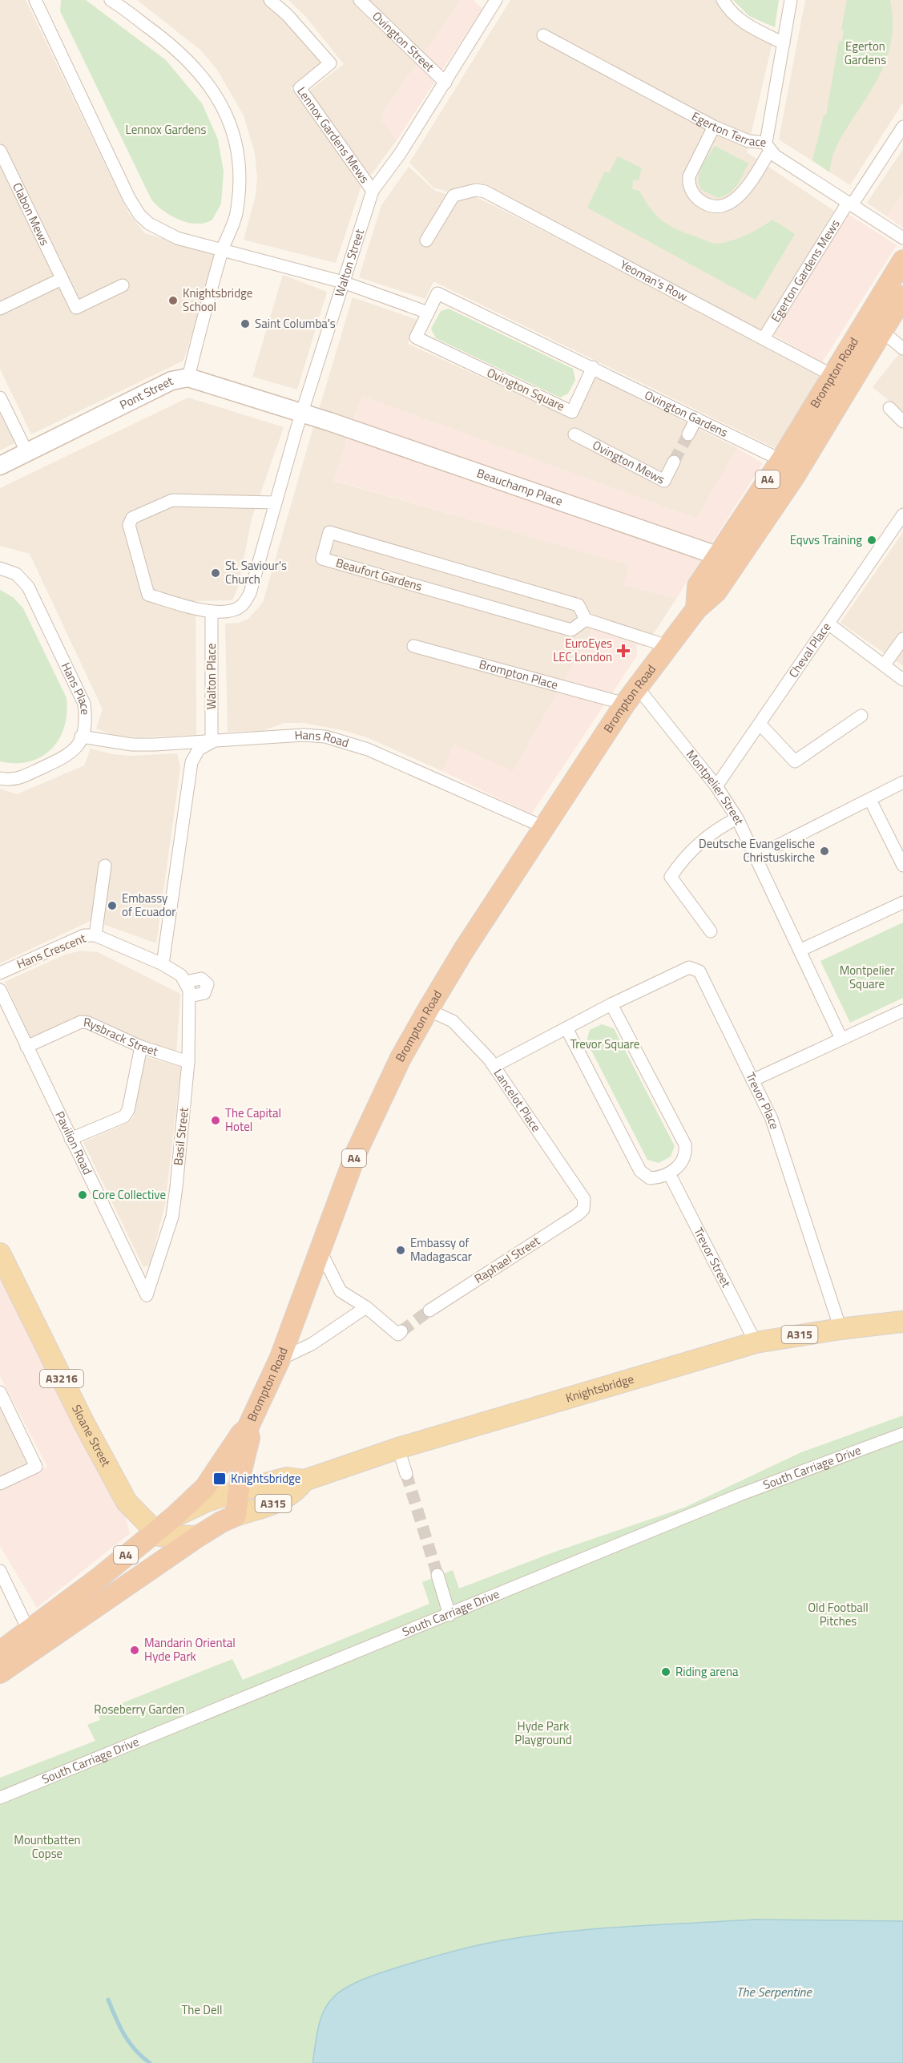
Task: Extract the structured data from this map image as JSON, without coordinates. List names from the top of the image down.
{
  "streets": {
    "highway": ["Brompton Road", "A4", "Knightsbridge"],
    "main road": [
      "Pont Street",
      "Beauchamp Place",
      "A315",
      "A3216",
      "Sloane Street"
    ],
    "street": [
      "Ovington Street",
      "Egerton Terrace",
      "Lennox Gardens Mews",
      "Clabon Mews",
      "Walton Street",
      "Egerton Gardens Mews",
      "Yeoman's Row",
      "Ovington Square",
      "Ovington Gardens",
      "Ovington Mews",
      "Beaufort Gardens",
      "Cheval Place",
      "Brompton Place",
      "Walton Place",
      "Hans Place",
      "Hans Road",
      "Montpelier Street",
      "Hans Crescent",
      "Rysbrack Street",
      "Lancelot Place",
      "Trevor Place",
      "Basil Street",
      "Pavilion Road",
      "Trevor Street",
      "Raphael Street",
      "South Carriage Drive"
    ]
  },
  "crossings": [
    ["Ovington Street", "Walton Street"],
    ["Egerton Terrace", "Egerton Gardens Mews"],
    ["Lennox Gardens Mews", "Walton Street"],
    ["Walton Street", "Pont Street"],
    ["Walton Street", "Beauchamp Place"],
    ["Walton Street", "Walton Place"],
    ["Egerton Gardens Mews", "Yeoman's Row"],
    ["Yeoman's Row", "Brompton Road"],
    ["Brompton Road", "Ovington Gardens"],
    ["Brompton Road", "A4"],
    ["Brompton Road", "Beauchamp Place"],
    ["Brompton Road", "Brompton Place"],
    ["Brompton Road", "Hans Road"],
    ["Brompton Road", "Montpelier Street"],
    ["Brompton Road", "Lancelot Place"],
    ["Brompton Road", "Knightsbridge"],
    ["Ovington Square", "Ovington Gardens"],
    ["Pont Street", "Beauchamp Place"],
    ["A4", "Knightsbridge"],
    ["Cheval Place", "Montpelier Street"],
    ["Walton Place", "Hans Road"],
    ["Hans Place", "Hans Road"],
    ["Hans Crescent", "Basil Street"],
    ["Rysbrack Street", "Basil Street"],
    ["Rysbrack Street", "Pavilion Road"],
    ["Lancelot Place", "Raphael Street"],
    ["Trevor Place", "Knightsbridge"],
    ["Basil Street", "Pavilion Road"],
    ["Trevor Street", "Knightsbridge"],
    ["Knightsbridge", "Sloane Street"]
  ],
  "water": ["The Serpentine"],
  "parks": [
    "Egerton Gardens",
    "Lennox Gardens",
    "Montpelier Square",
    "Trevor Square",
    "Old Football Pitches",
    "Roseberry Garden",
    "Hyde Park Playground",
    "Mountbatten Copse",
    "The Dell"
  ],
  "places": {
    "other": [
      "Knightsbridge School",
      "Saint Columba's",
      "Eqvvs Training",
      "St. Saviour's Church",
      "Deutsche Evangelische Christuskirche",
      "Embassy of Ecuador",
      "The Capital Hotel",
      "Core Collective",
      "Embassy of Madagascar",
      "Mandarin Oriental Hyde Park",
      "Riding arena"
    ],
    "health": ["EuroEyes LEC London"],
    "transit": ["Knightsbridge"]
  }
}
